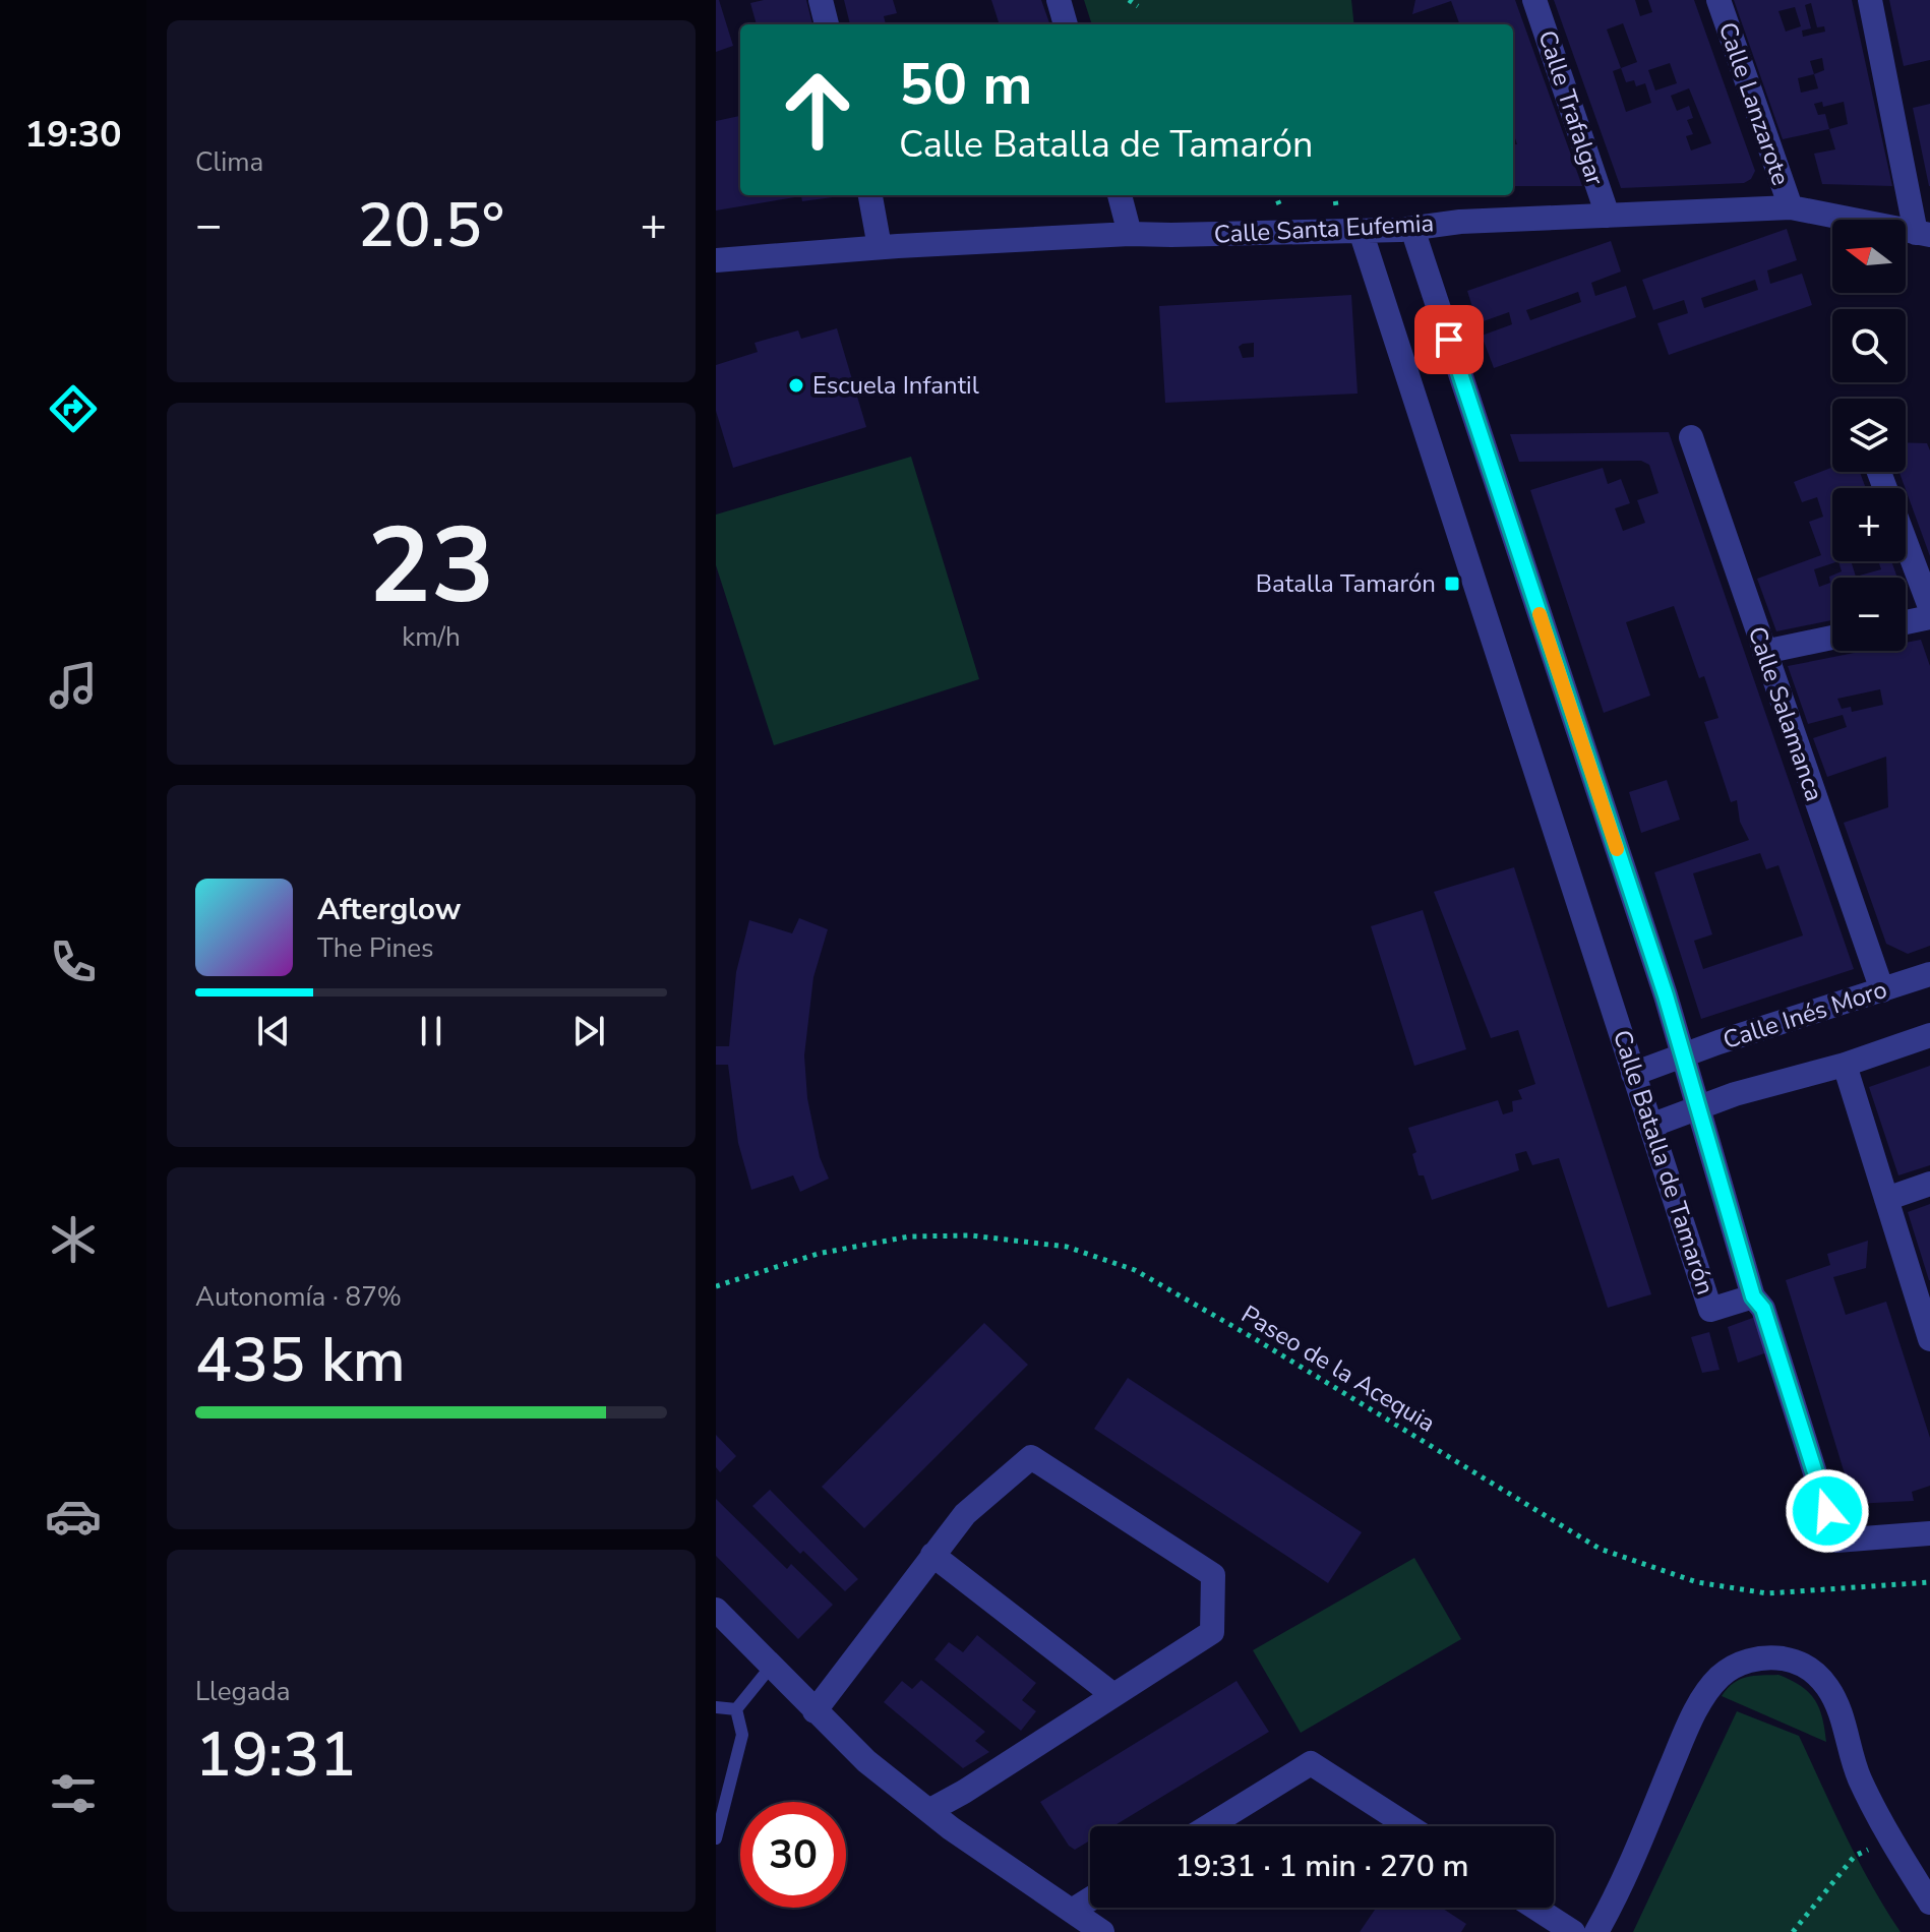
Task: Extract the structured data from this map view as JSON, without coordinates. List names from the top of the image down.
{
  "streets": {
    "street": [
      "Calle Lanzarote",
      "Calle Trafalgar",
      "Calle Santa Eufemia",
      "Calle Salamanca",
      "Calle Inés Moro",
      "Calle Batalla de Tamarón"
    ],
    "path": ["Paseo de la Acequia"]
  },
  "crossings": [
    ["Calle Lanzarote", "Calle Santa Eufemia"],
    ["Calle Trafalgar", "Calle Santa Eufemia"],
    ["Calle Santa Eufemia", "Calle Batalla de Tamarón"],
    ["Calle Salamanca", "Calle Inés Moro"],
    ["Calle Inés Moro", "Calle Batalla de Tamarón"]
  ],
  "places": {
    "other": ["Escuela Infantil"],
    "transit": ["Batalla Tamarón"]
  },
  "north": "left",
  "page": {
    "tabs": "19:30",
    "tile": [
      "Clima",
      ["23", "km/h"],
      ["Autonomía · 87%", "435 km"],
      ["Llegada", "19:31"]
    ],
    "turn": ["50 m", "Calle Batalla de Tamarón"],
    "heat": ["−", "20.5°", "+"],
    "map_buttons": ["+", "−"],
    "song": ["Afterglow", "The Pines"],
    "limit": "30",
    "trip": "19:31 · 1 min · 270 m"
  }
}
